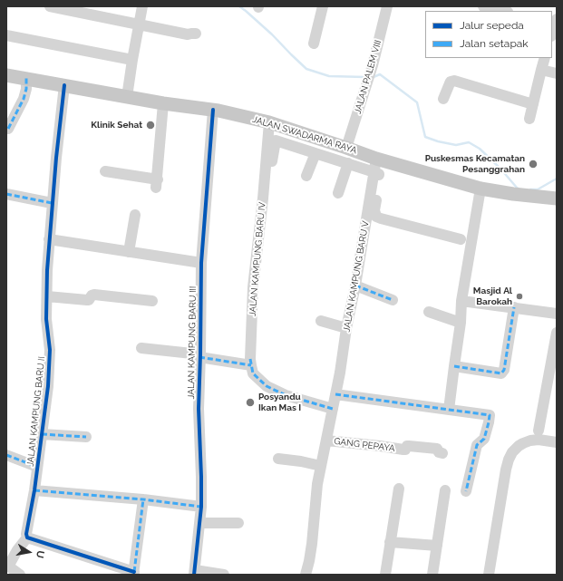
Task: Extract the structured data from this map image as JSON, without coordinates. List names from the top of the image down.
{
  "streets": {
    "main road": ["JALAN SWADARMA RAYA"],
    "street": [
      "JALAN PALEM VIII",
      "JALAN KAMPUNG BARU IV",
      "JALAN KAMPUNG BARU V",
      "JALAN KAMPUNG BARU III",
      "JALAN KAMPUNG BARU II",
      "GANG PEPAYA"
    ]
  },
  "crossings": [
    ["JALAN PALEM VIII", "JALAN SWADARMA RAYA"],
    ["JALAN SWADARMA RAYA", "JALAN KAMPUNG BARU IV"],
    ["JALAN SWADARMA RAYA", "JALAN KAMPUNG BARU V"],
    ["JALAN SWADARMA RAYA", "JALAN KAMPUNG BARU III"],
    ["JALAN SWADARMA RAYA", "JALAN KAMPUNG BARU II"],
    ["JALAN KAMPUNG BARU IV", "JALAN KAMPUNG BARU V"],
    ["JALAN KAMPUNG BARU V", "GANG PEPAYA"]
  ],
  "places": [
    "Klinik Sehat",
    "Puskesmas Kecamatan Pesanggrahan",
    "Masjid Al Barokah",
    "Posyandu Ikan Mas I"
  ],
  "legend": ["Jalur sepeda", "Jalan setapak"],
  "north": "right"
}
